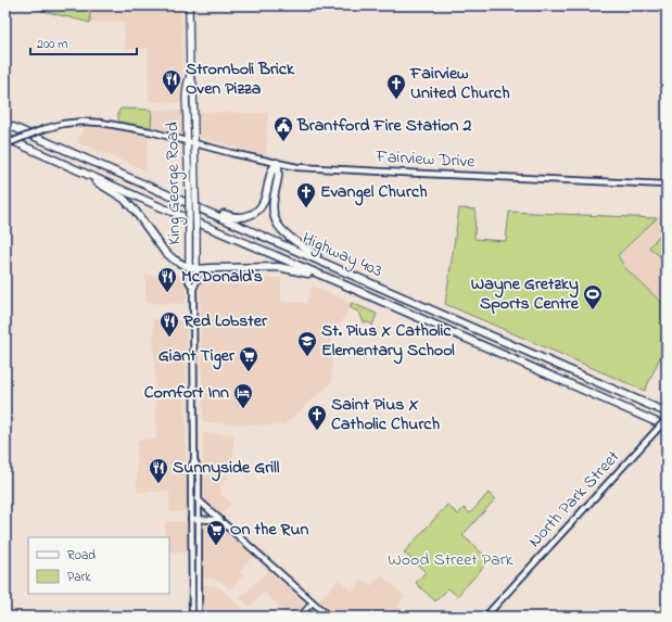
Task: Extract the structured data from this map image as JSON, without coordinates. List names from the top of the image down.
{
  "streets": {
    "highway": ["Highway 403"],
    "main road": ["Fairview Drive", "King George Road", "North Park Street"]
  },
  "crossings": [
    ["Fairview Drive", "King George Road"]
  ],
  "parks": ["Wood Street Park"],
  "places": {
    "restaurant": [
      "Stromboli Brick Oven Pizza",
      "McDonald's",
      "Red Lobster",
      "Sunnyside Grill"
    ],
    "church": ["Fairview United Church", "Evangel Church", "Saint Pius X Catholic Church"],
    "public building": ["Brantford Fire Station 2"],
    "sports": ["Wayne Gretzky Sports Centre"],
    "school or university": ["St. Pius X Catholic Elementary School"],
    "supermarket": ["Giant Tiger", "On the Run"],
    "hotel": ["Comfort Inn"]
  },
  "legend": ["Road", "Park"],
  "scale_bar": "200 m"
}
